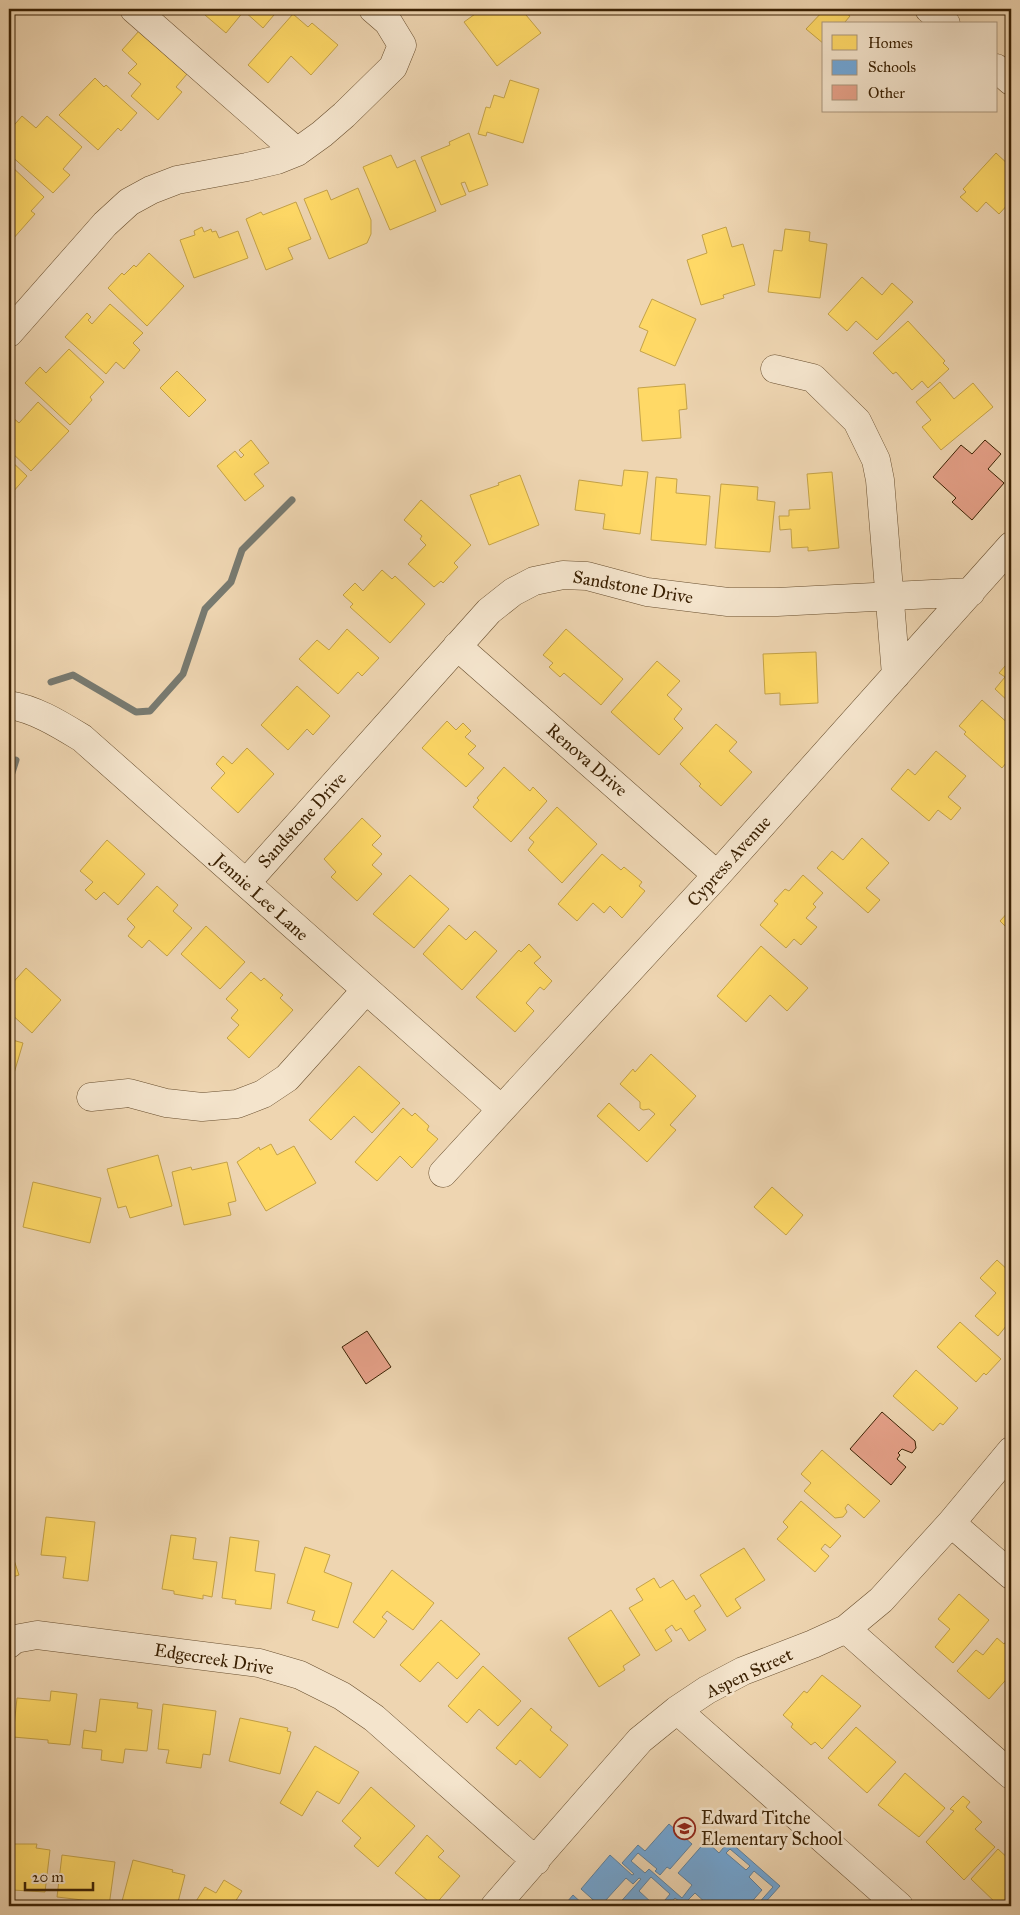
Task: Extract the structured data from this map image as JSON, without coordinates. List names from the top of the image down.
{
  "streets": {
    "street": [
      "Sandstone Drive",
      "Renova Drive",
      "Cypress Avenue",
      "Jennie Lee Lane",
      "Edgecreek Drive",
      "Aspen Street"
    ]
  },
  "crossings": [
    ["Sandstone Drive", "Renova Drive"],
    ["Sandstone Drive", "Cypress Avenue"],
    ["Sandstone Drive", "Jennie Lee Lane"],
    ["Renova Drive", "Cypress Avenue"],
    ["Cypress Avenue", "Jennie Lee Lane"],
    ["Edgecreek Drive", "Aspen Street"]
  ],
  "places": {
    "school or university": ["Edward Titche Elementary School"]
  },
  "legend": ["Homes", "Schools", "Other"],
  "scale_bar": "20 m"
}
